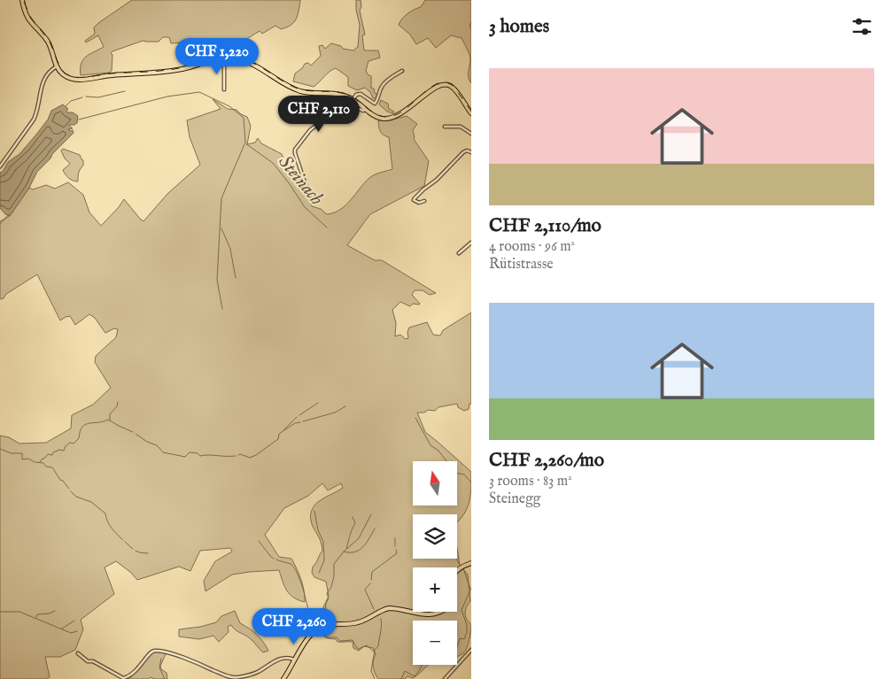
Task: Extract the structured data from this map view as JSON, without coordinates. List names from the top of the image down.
{
  "water": ["Steinach"],
  "north": "top",
  "page": {
    "heading": "3 homes",
    "price": ["CHF 1,220", "CHF 2,110", "CHF 2,260"],
    "list": [
      {
        "name": "CHF 2,110/mo",
        "note": "4 rooms · 96 m² · Rütistrasse"
      },
      {
        "name": "CHF 2,260/mo",
        "note": "3 rooms · 83 m² · Steinegg"
      }
    ],
    "map_buttons": ["+", "−"]
  }
}
